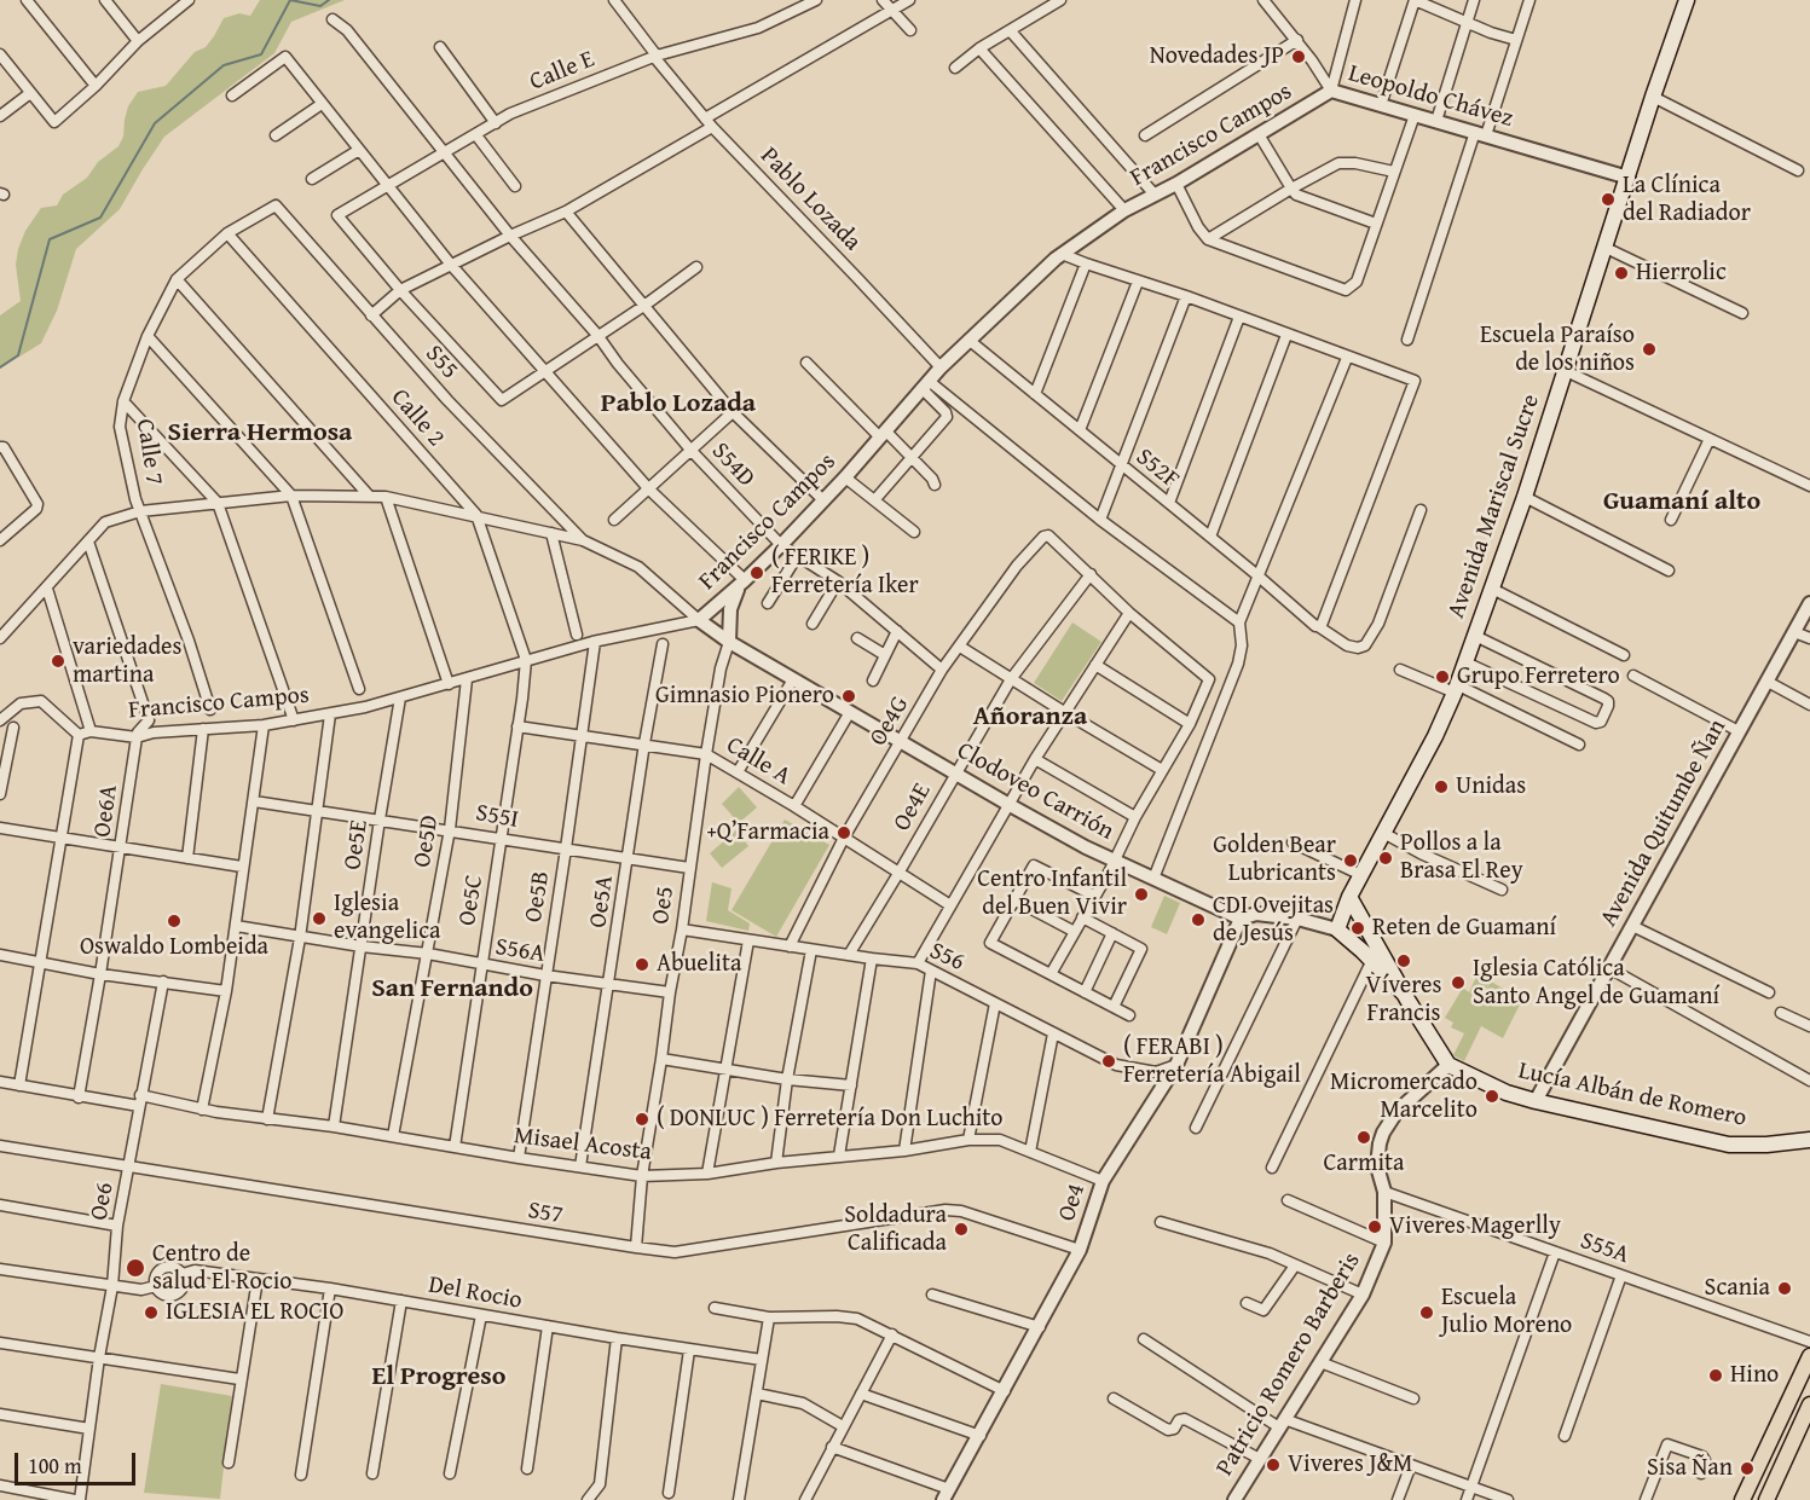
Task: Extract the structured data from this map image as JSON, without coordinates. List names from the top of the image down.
{
  "streets": {
    "main road": ["Avenida Mariscal Sucre", "Lucía Albán de Romero"],
    "street": [
      "Calle E",
      "Leopoldo Chávez",
      "Francisco Campos",
      "Pablo Lozada",
      "S55",
      "Calle 2",
      "Calle 7",
      "S54D",
      "S52F",
      "Oe4G",
      "Calle A",
      "Clodoveo Carrión",
      "Oe4E",
      "Oe6A",
      "S55I",
      "Avenida Quitumbe Ñan",
      "Oe5D",
      "Oe5E",
      "Oe5B",
      "Oe5C",
      "Oe5A",
      "Oe5",
      "S56A",
      "S56",
      "Misael Acosta",
      "Oe6",
      "Oe4",
      "S57",
      "S55A",
      "Del Rocio",
      "Patricio Romero Barberis"
    ]
  },
  "crossings": [
    ["Calle E", "Pablo Lozada"],
    ["Calle E", "S54D"],
    ["Leopoldo Chávez", "Francisco Campos"],
    ["Leopoldo Chávez", "Avenida Mariscal Sucre"],
    ["Francisco Campos", "Pablo Lozada"],
    ["Francisco Campos", "Calle 2"],
    ["Francisco Campos", "S54D"],
    ["Francisco Campos", "S52F"],
    ["Francisco Campos", "Clodoveo Carrión"],
    ["Francisco Campos", "Oe6A"],
    ["Francisco Campos", "Oe5D"],
    ["Francisco Campos", "Oe5E"],
    ["Francisco Campos", "Oe5B"],
    ["Francisco Campos", "Oe5C"],
    ["S55", "Calle 7"],
    ["Calle 2", "Calle 7"],
    ["Calle 2", "Oe5C"],
    ["S54D", "Oe4G"],
    ["Avenida Mariscal Sucre", "Clodoveo Carrión"],
    ["Oe4G", "Calle A"],
    ["Oe4G", "Clodoveo Carrión"],
    ["Oe4G", "Oe4E"],
    ["Oe4G", "S56"],
    ["Calle A", "Oe4E"],
    ["Calle A", "Oe5B"],
    ["Calle A", "Oe5C"],
    ["Calle A", "Oe5A"],
    ["Calle A", "Oe5"],
    ["Clodoveo Carrión", "Oe4E"],
    ["Clodoveo Carrión", "Oe5"],
    ["Clodoveo Carrión", "Oe4"],
    ["Oe4E", "S56"],
    ["Oe6A", "Misael Acosta"],
    ["S55I", "Oe5D"],
    ["S55I", "Oe5E"],
    ["S55I", "Oe5B"],
    ["S55I", "Oe5C"],
    ["S55I", "Oe5A"],
    ["S55I", "Oe5"],
    ["Avenida Quitumbe Ñan", "Lucía Albán de Romero"],
    ["Oe5D", "S56A"],
    ["Oe5D", "Misael Acosta"],
    ["Oe5E", "S56A"],
    ["Oe5E", "Misael Acosta"],
    ["Oe5B", "S56A"],
    ["Oe5B", "Misael Acosta"],
    ["Oe5C", "S56A"],
    ["Oe5C", "Misael Acosta"],
    ["Oe5A", "S56A"],
    ["Oe5A", "Misael Acosta"],
    ["Oe5", "S56A"],
    ["Oe5", "S56"],
    ["Oe5", "Misael Acosta"],
    ["Oe5", "S57"],
    ["S56", "Oe4"],
    ["Lucía Albán de Romero", "Patricio Romero Barberis"],
    ["Misael Acosta", "Oe6"],
    ["Misael Acosta", "Oe4"],
    ["Oe6", "S57"],
    ["Oe4", "S57"],
    ["S55A", "Patricio Romero Barberis"]
  ],
  "districts": [
    "Pablo Lozada",
    "Sierra Hermosa",
    "Guamaní alto",
    "Añoranza",
    "San Fernando",
    "El Progreso"
  ],
  "places": [
    "Novedades JP",
    "La Clínica del Radiador",
    "Hierrolic",
    "Escuela Paraíso de los niños",
    "( FERIKE ) Ferretería Iker",
    "variedades martina",
    "Grupo Ferretero",
    "Gimnasio Pionero",
    "Unidas",
    "+Q’Farmacia",
    "Pollos a la Brasa El Rey",
    "Golden Bear Lubricants",
    "Centro Infantil del Buen Vivir",
    "Iglesia evangelica",
    "CDI Ovejitas de Jesús",
    "Oswaldo Lombeida",
    "Reten de Guamaní",
    "Víveres Francis",
    "Abuelita",
    "Iglesia Católica Santo Angel de Guamaní",
    "( FERABI ) Ferretería Abigail",
    "Micromercado Marcelito",
    "( DONLUC ) Ferretería Don Luchito",
    "Carmita",
    "Viveres Magerlly",
    "Soldadura Calificada",
    "Centro de salud El Rocio",
    "Scania",
    "IGLESIA EL ROCIO",
    "Escuela Julio Moreno",
    "Hino",
    "Viveres J&M",
    "Sisa Ñan"
  ],
  "scale_bar": "100 m"
}
